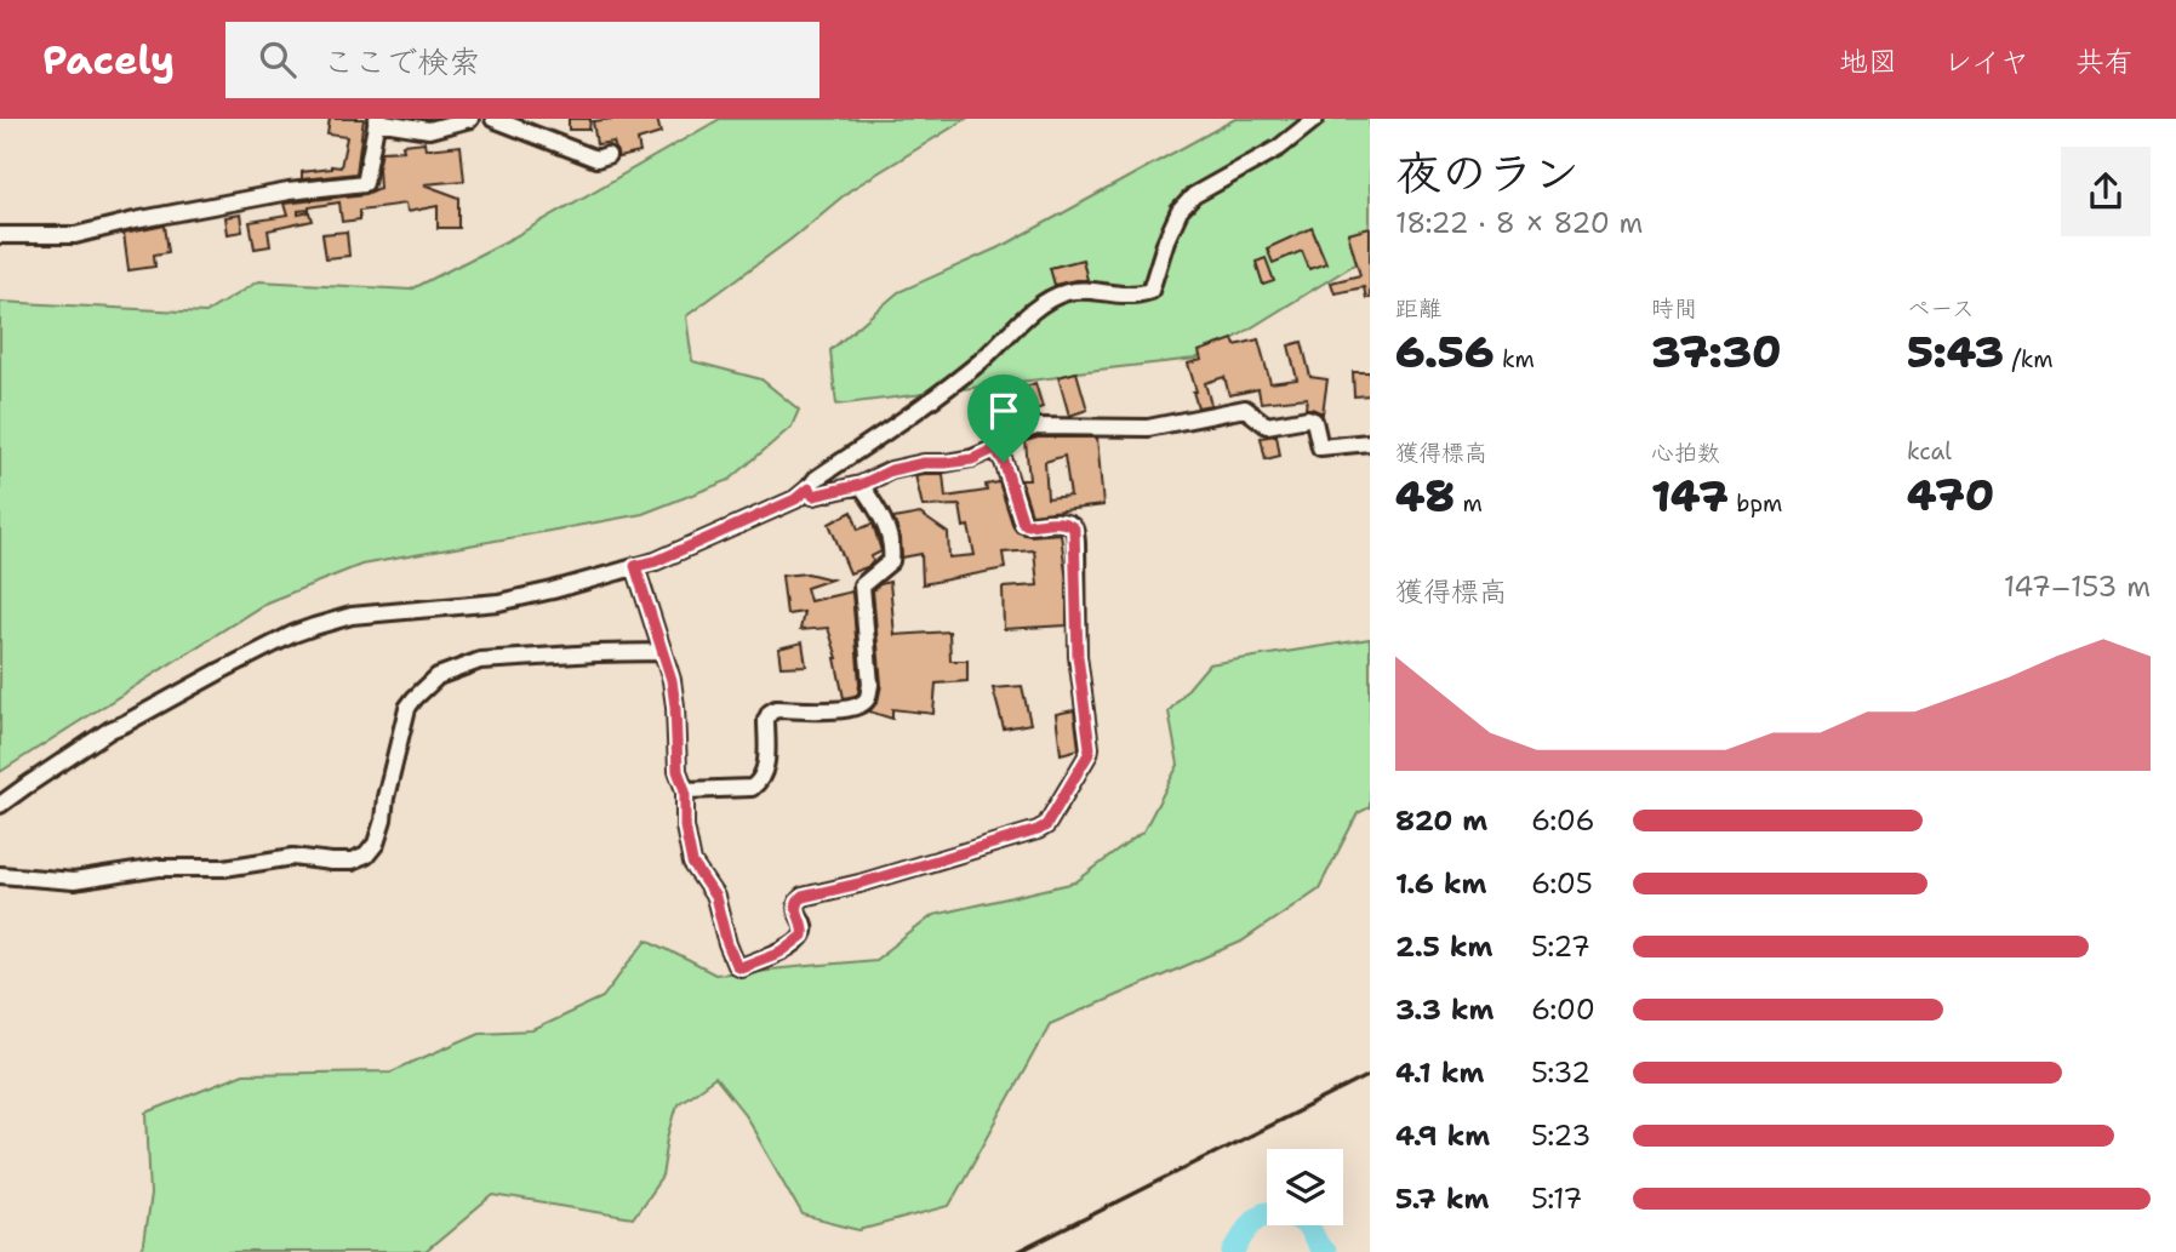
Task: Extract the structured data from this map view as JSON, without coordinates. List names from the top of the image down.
{
  "page": {
    "header": "Pacely",
    "search": "ここで検索",
    "nav": ["地図", "レイヤ", "共有"],
    "heading": ["夜のラン", "18:22 · 8 × 820 m"],
    "stats": [
      ["距離", "6.56 km"],
      ["時間", "37:30"],
      ["ペース", "5:43 /km"],
      ["獲得標高", "48 m"],
      ["心拍数", "147 bpm"],
      ["kcal", "470"]
    ],
    "chart": ["獲得標高", "147–153 m"],
    "list": [
      {
        "name": "820 m",
        "note": "6:06"
      },
      {
        "name": "1.6 km",
        "note": "6:05"
      },
      {
        "name": "2.5 km",
        "note": "5:27"
      },
      {
        "name": "3.3 km",
        "note": "6:00"
      },
      {
        "name": "4.1 km",
        "note": "5:32"
      },
      {
        "name": "4.9 km",
        "note": "5:23"
      },
      {
        "name": "5.7 km",
        "note": "5:17"
      }
    ]
  }
}
